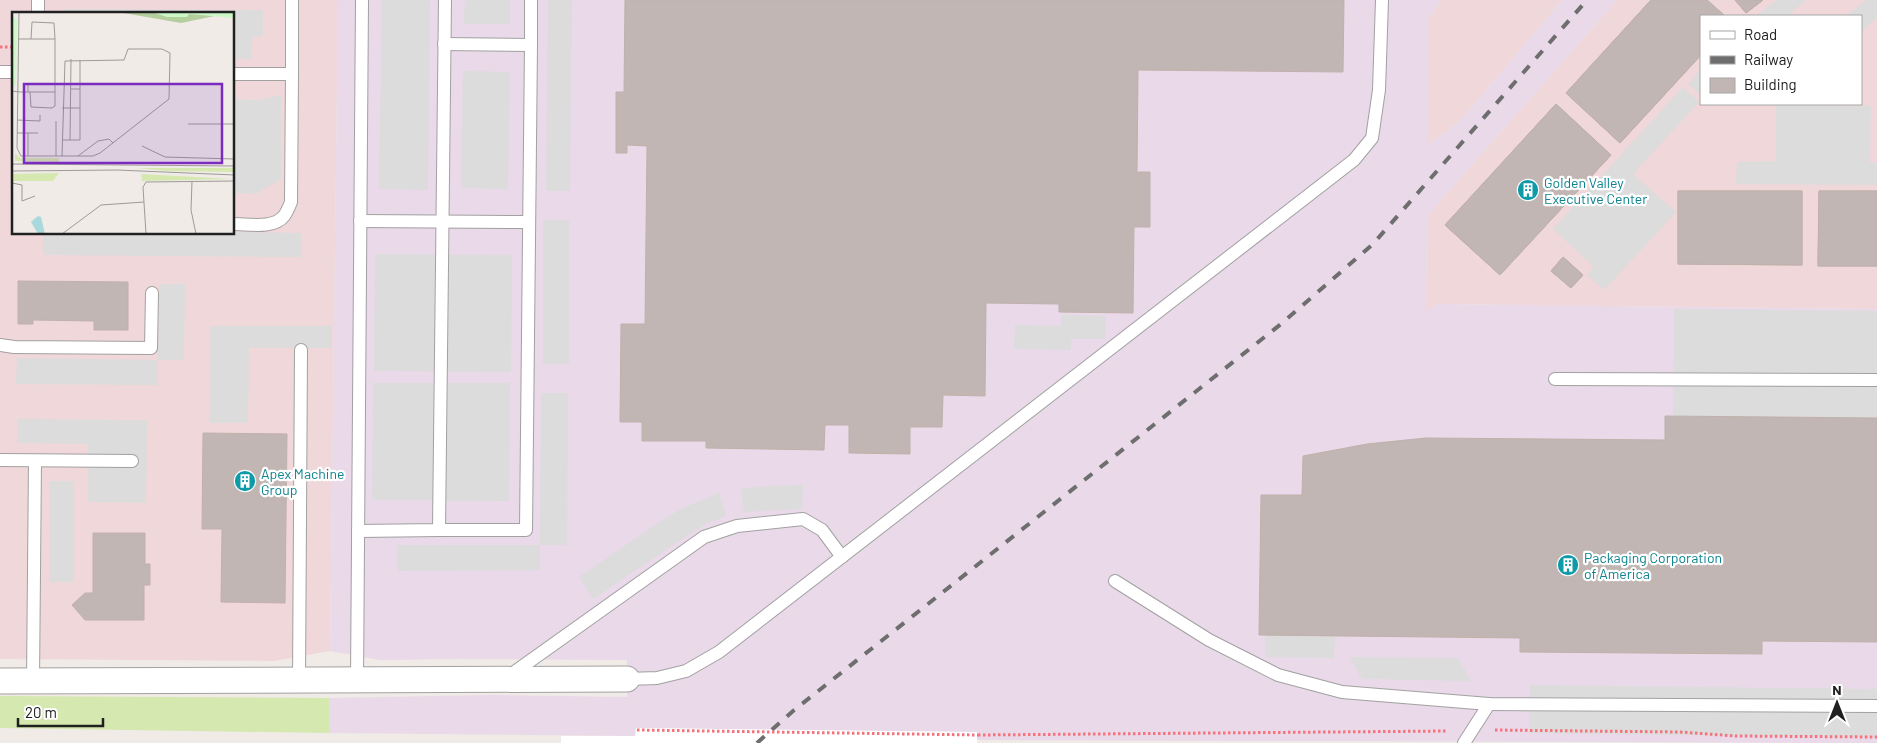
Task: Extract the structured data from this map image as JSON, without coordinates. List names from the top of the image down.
{
  "places": {
    "building": ["Golden Valley Executive Center", "Apex Machine Group", "Packaging Corporation of America"]
  },
  "legend": ["Road", "Railway", "Building"],
  "scale_bar": "20 m",
  "north": "top"
}
